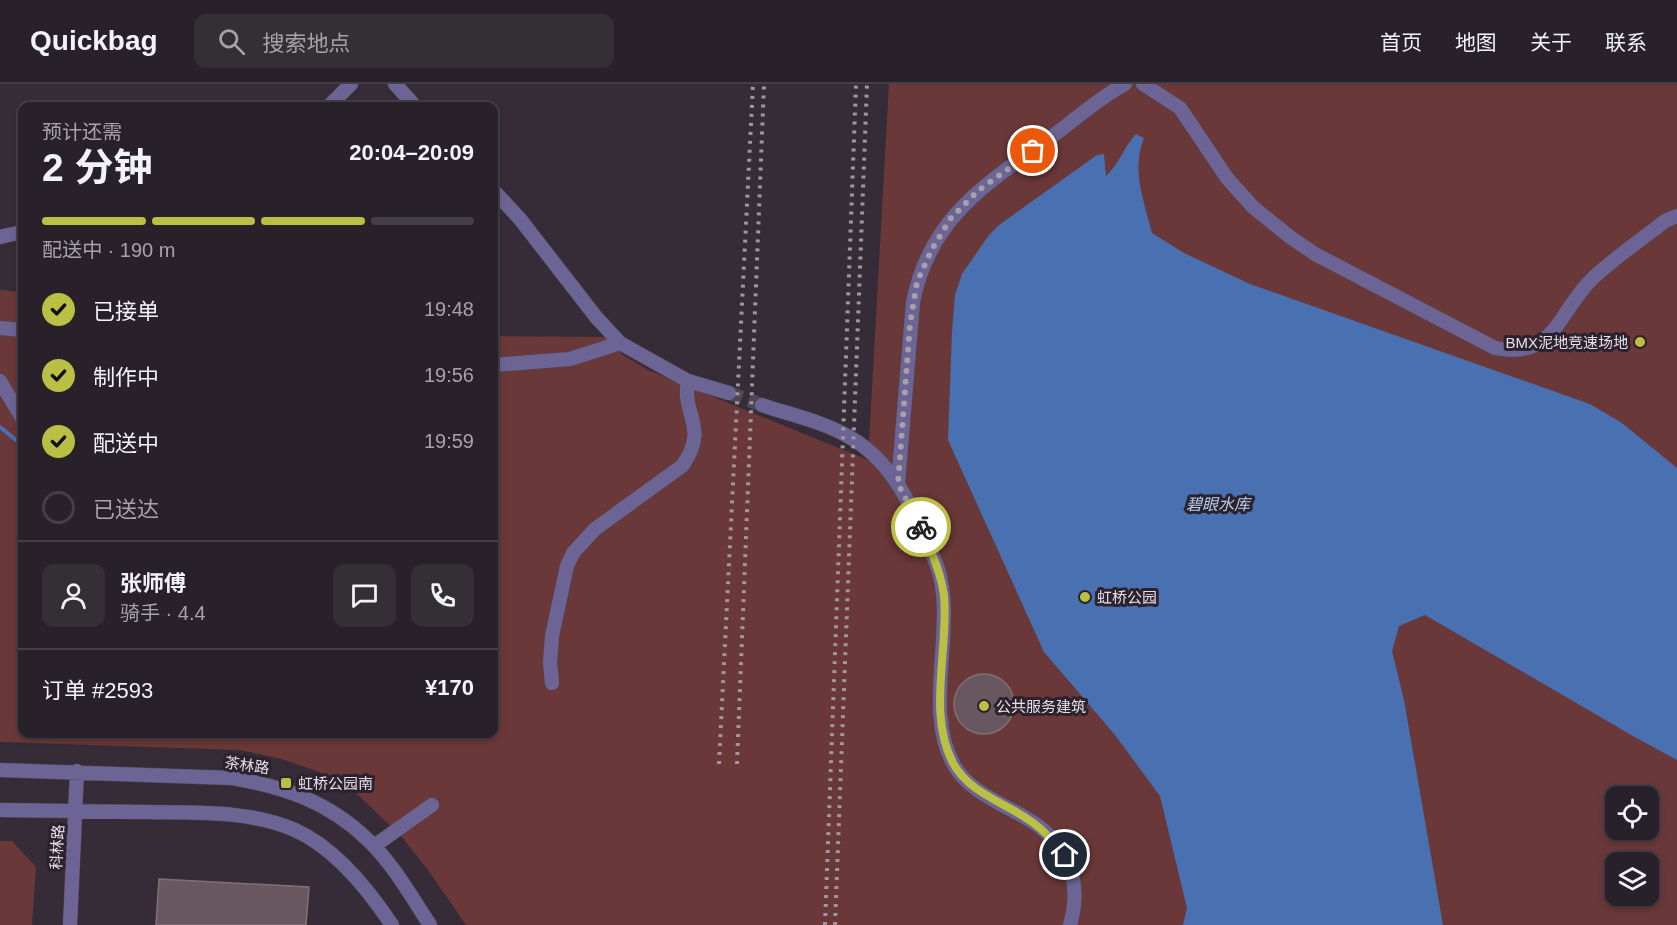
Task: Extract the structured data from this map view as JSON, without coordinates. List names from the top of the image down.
{
  "streets": {
    "street": ["茶林路", "科林路"]
  },
  "crossings": [
    ["茶林路", "科林路"]
  ],
  "water": ["碧眼水库"],
  "places": {
    "other": ["BMX泥地竞速场地", "虹桥公园", "公共服务建筑"],
    "transit": ["虹桥公园南"]
  },
  "page": {
    "header": "Quickbag",
    "search": "搜索地点",
    "nav": [
      "首页",
      "地图",
      "关于",
      "联系"
    ],
    "heading": ["2 分钟", "预计还需", "20:04–20:09"],
    "panel": [
      "张师傅",
      "骑手 · 4.4",
      "订单 #2593",
      "¥170"
    ],
    "bar": "配送中 · 190 m",
    "list": [
      ["已接单", "19:48"],
      ["制作中", "19:56"],
      ["配送中", "19:59"],
      "已送达"
    ]
  }
}
